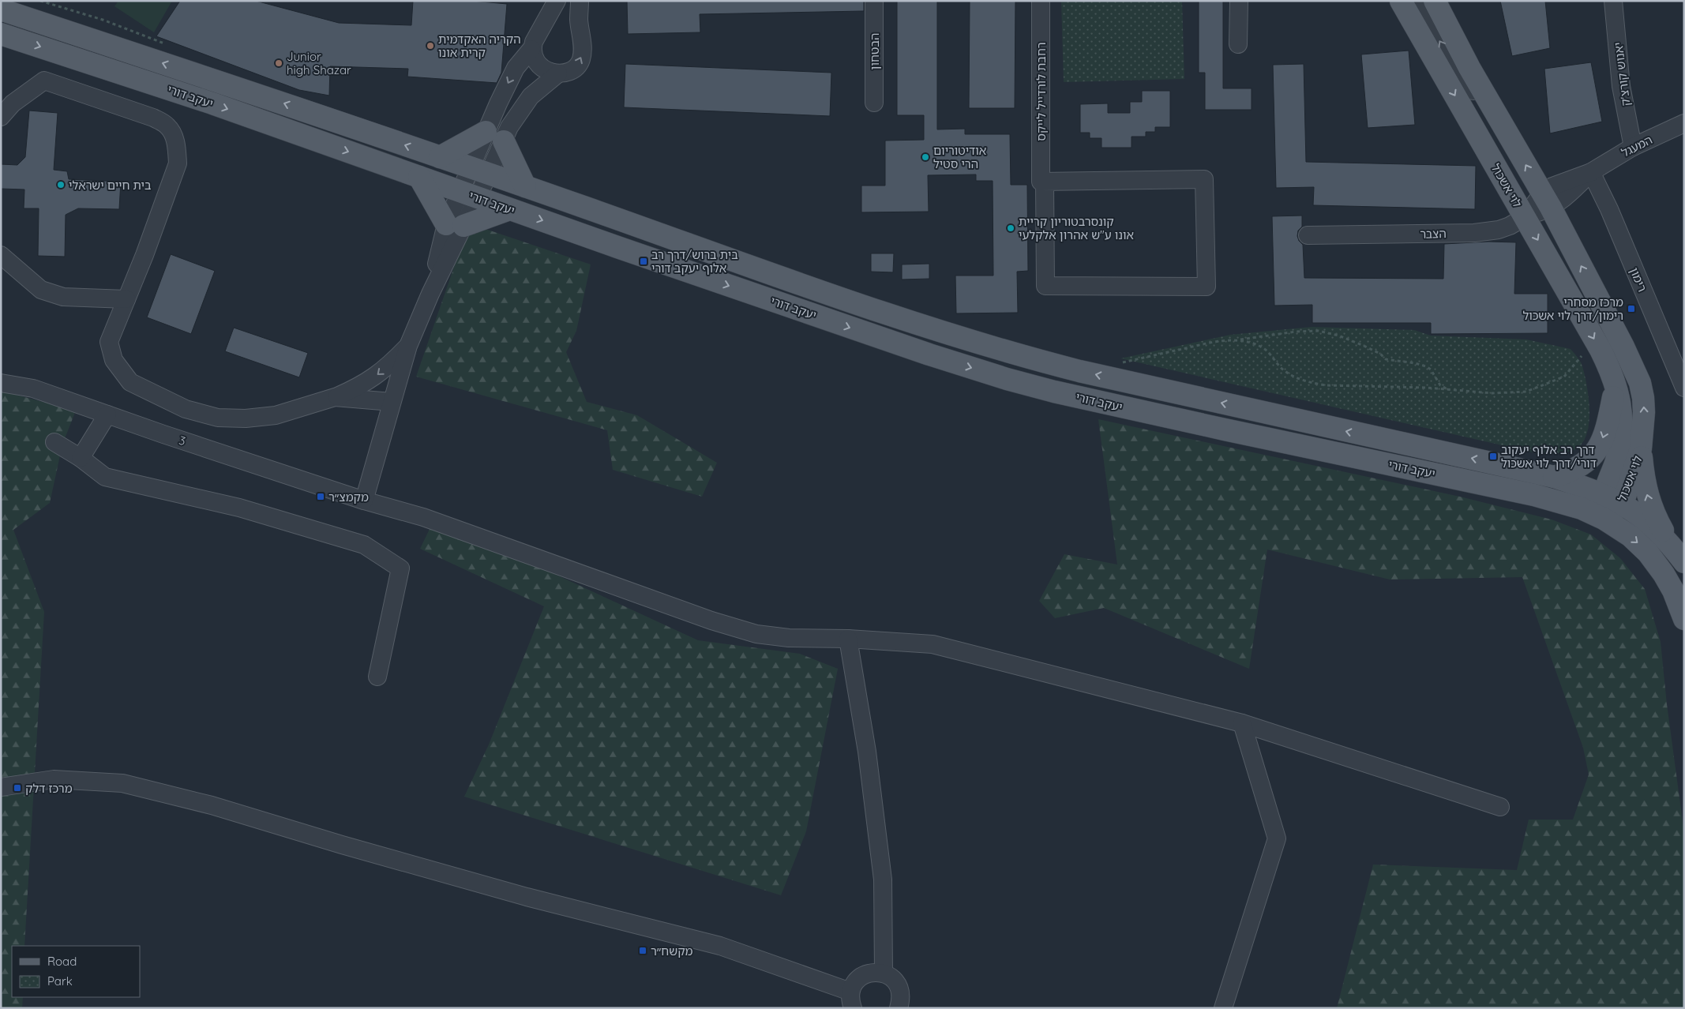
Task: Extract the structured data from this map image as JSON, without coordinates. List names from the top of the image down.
{
  "streets": {
    "main road": ["יעקב דורי", "לוי אשכול"],
    "street": [
      "הבטחון",
      "יאנוש קורצ'ק",
      "רחבת לורדייל לייקס",
      "המעגל",
      "הצבר",
      "רימון",
      "3"
    ]
  },
  "crossings": [
    ["יאנוש קורצ'ק", "המעגל"],
    ["יעקב דורי", "לוי אשכול"],
    ["המעגל", "לוי אשכול"],
    ["המעגל", "הצבר"],
    ["המעגל", "רימון"],
    ["לוי אשכול", "הצבר"]
  ],
  "places": {
    "other": [
      "הקריה האקדמית קרית אונו",
      "Junior high Shazar",
      "אודיטוריום הרי סטיל",
      "בית חיים ישראלי",
      "קונסרבטוריון קריית אונו ע\"ש אהרון אלקלעי"
    ],
    "transit": [
      "בית ברוש/דרך רב אלוף יעקב דורי",
      "מרכז מסחרי רימון/דרך לוי אשכול",
      "דרך רב אלוף יעקוב דורי/דרך לוי אשכול",
      "מקמצ״ר",
      "מרכז דלק",
      "מקשח״ר"
    ]
  },
  "legend": ["Road", "Park"]
}
